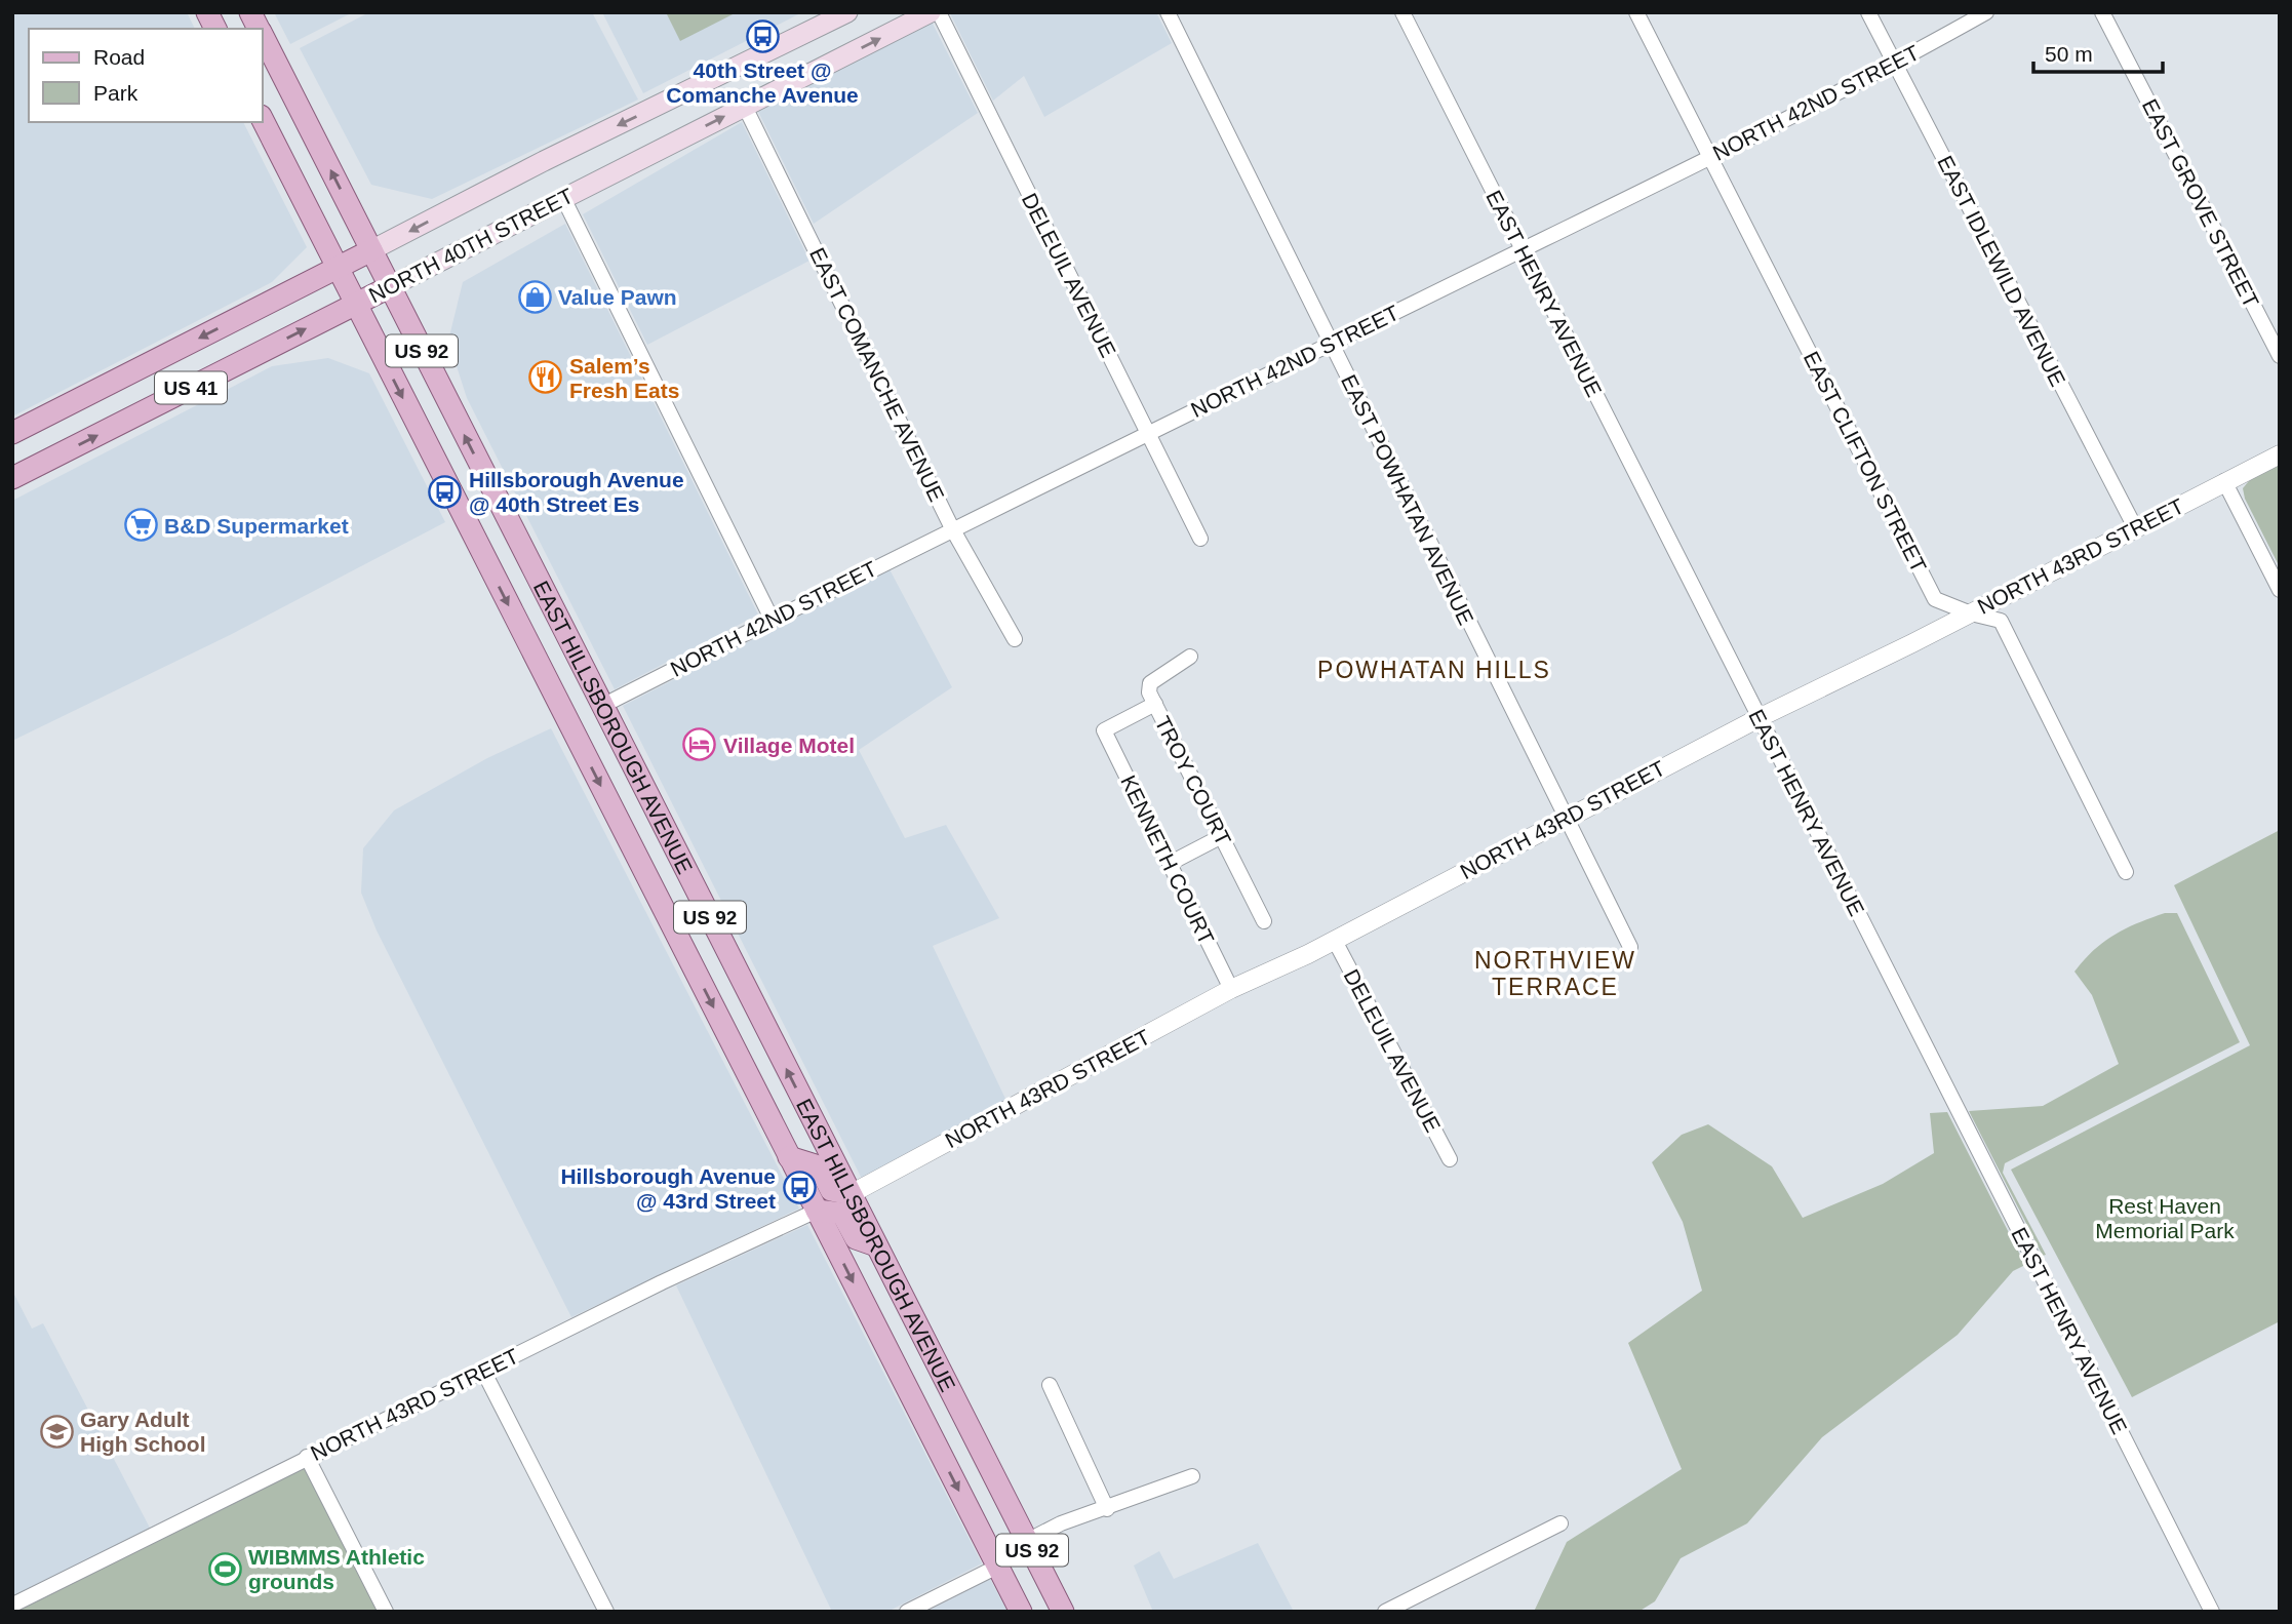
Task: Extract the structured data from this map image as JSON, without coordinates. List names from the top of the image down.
{
  "streets": {
    "main road": [
      "NORTH 40TH STREET",
      "US 92",
      "US 41",
      "EAST HILLSBOROUGH AVENUE"
    ],
    "street": [
      "NORTH 42ND STREET",
      "EAST GROVE STREET",
      "EAST IDLEWILD AVENUE",
      "DELEUIL AVENUE",
      "EAST HENRY AVENUE",
      "EAST COMANCHE AVENUE",
      "EAST CLIFTON STREET",
      "EAST POWHATAN AVENUE",
      "NORTH 43RD STREET",
      "TROY COURT",
      "KENNETH COURT"
    ]
  },
  "crossings": [
    ["NORTH 42ND STREET", "EAST IDLEWILD AVENUE"],
    ["NORTH 42ND STREET", "DELEUIL AVENUE"],
    ["NORTH 42ND STREET", "EAST HENRY AVENUE"],
    ["NORTH 42ND STREET", "EAST COMANCHE AVENUE"],
    ["NORTH 42ND STREET", "EAST CLIFTON STREET"],
    ["NORTH 42ND STREET", "EAST POWHATAN AVENUE"],
    ["NORTH 42ND STREET", "EAST HILLSBOROUGH AVENUE"],
    ["NORTH 40TH STREET", "EAST COMANCHE AVENUE"],
    ["NORTH 40TH STREET", "EAST HILLSBOROUGH AVENUE"],
    ["EAST IDLEWILD AVENUE", "NORTH 43RD STREET"],
    ["DELEUIL AVENUE", "NORTH 43RD STREET"],
    ["EAST HENRY AVENUE", "NORTH 43RD STREET"],
    ["EAST CLIFTON STREET", "NORTH 43RD STREET"],
    ["EAST POWHATAN AVENUE", "NORTH 43RD STREET"],
    ["NORTH 43RD STREET", "EAST HILLSBOROUGH AVENUE"],
    ["NORTH 43RD STREET", "KENNETH COURT"],
    ["TROY COURT", "KENNETH COURT"]
  ],
  "districts": ["POWHATAN HILLS", "NORTHVIEW TERRACE"],
  "parks": ["Rest Haven Memorial Park"],
  "places": {
    "bus stop": ["40th Street @ Comanche Avenue", "Hillsborough Avenue @ 40th Street Es", "Hillsborough Avenue @ 43rd Street"],
    "shop": ["Value Pawn"],
    "restaurant": ["Salem’s Fresh Eats"],
    "supermarket": ["B&D Supermarket"],
    "hotel": ["Village Motel"],
    "school or university": ["Gary Adult High School"],
    "sports": ["WIBMMS Athletic grounds"]
  },
  "legend": ["Road", "Park"],
  "scale_bar": "50 m"
}
